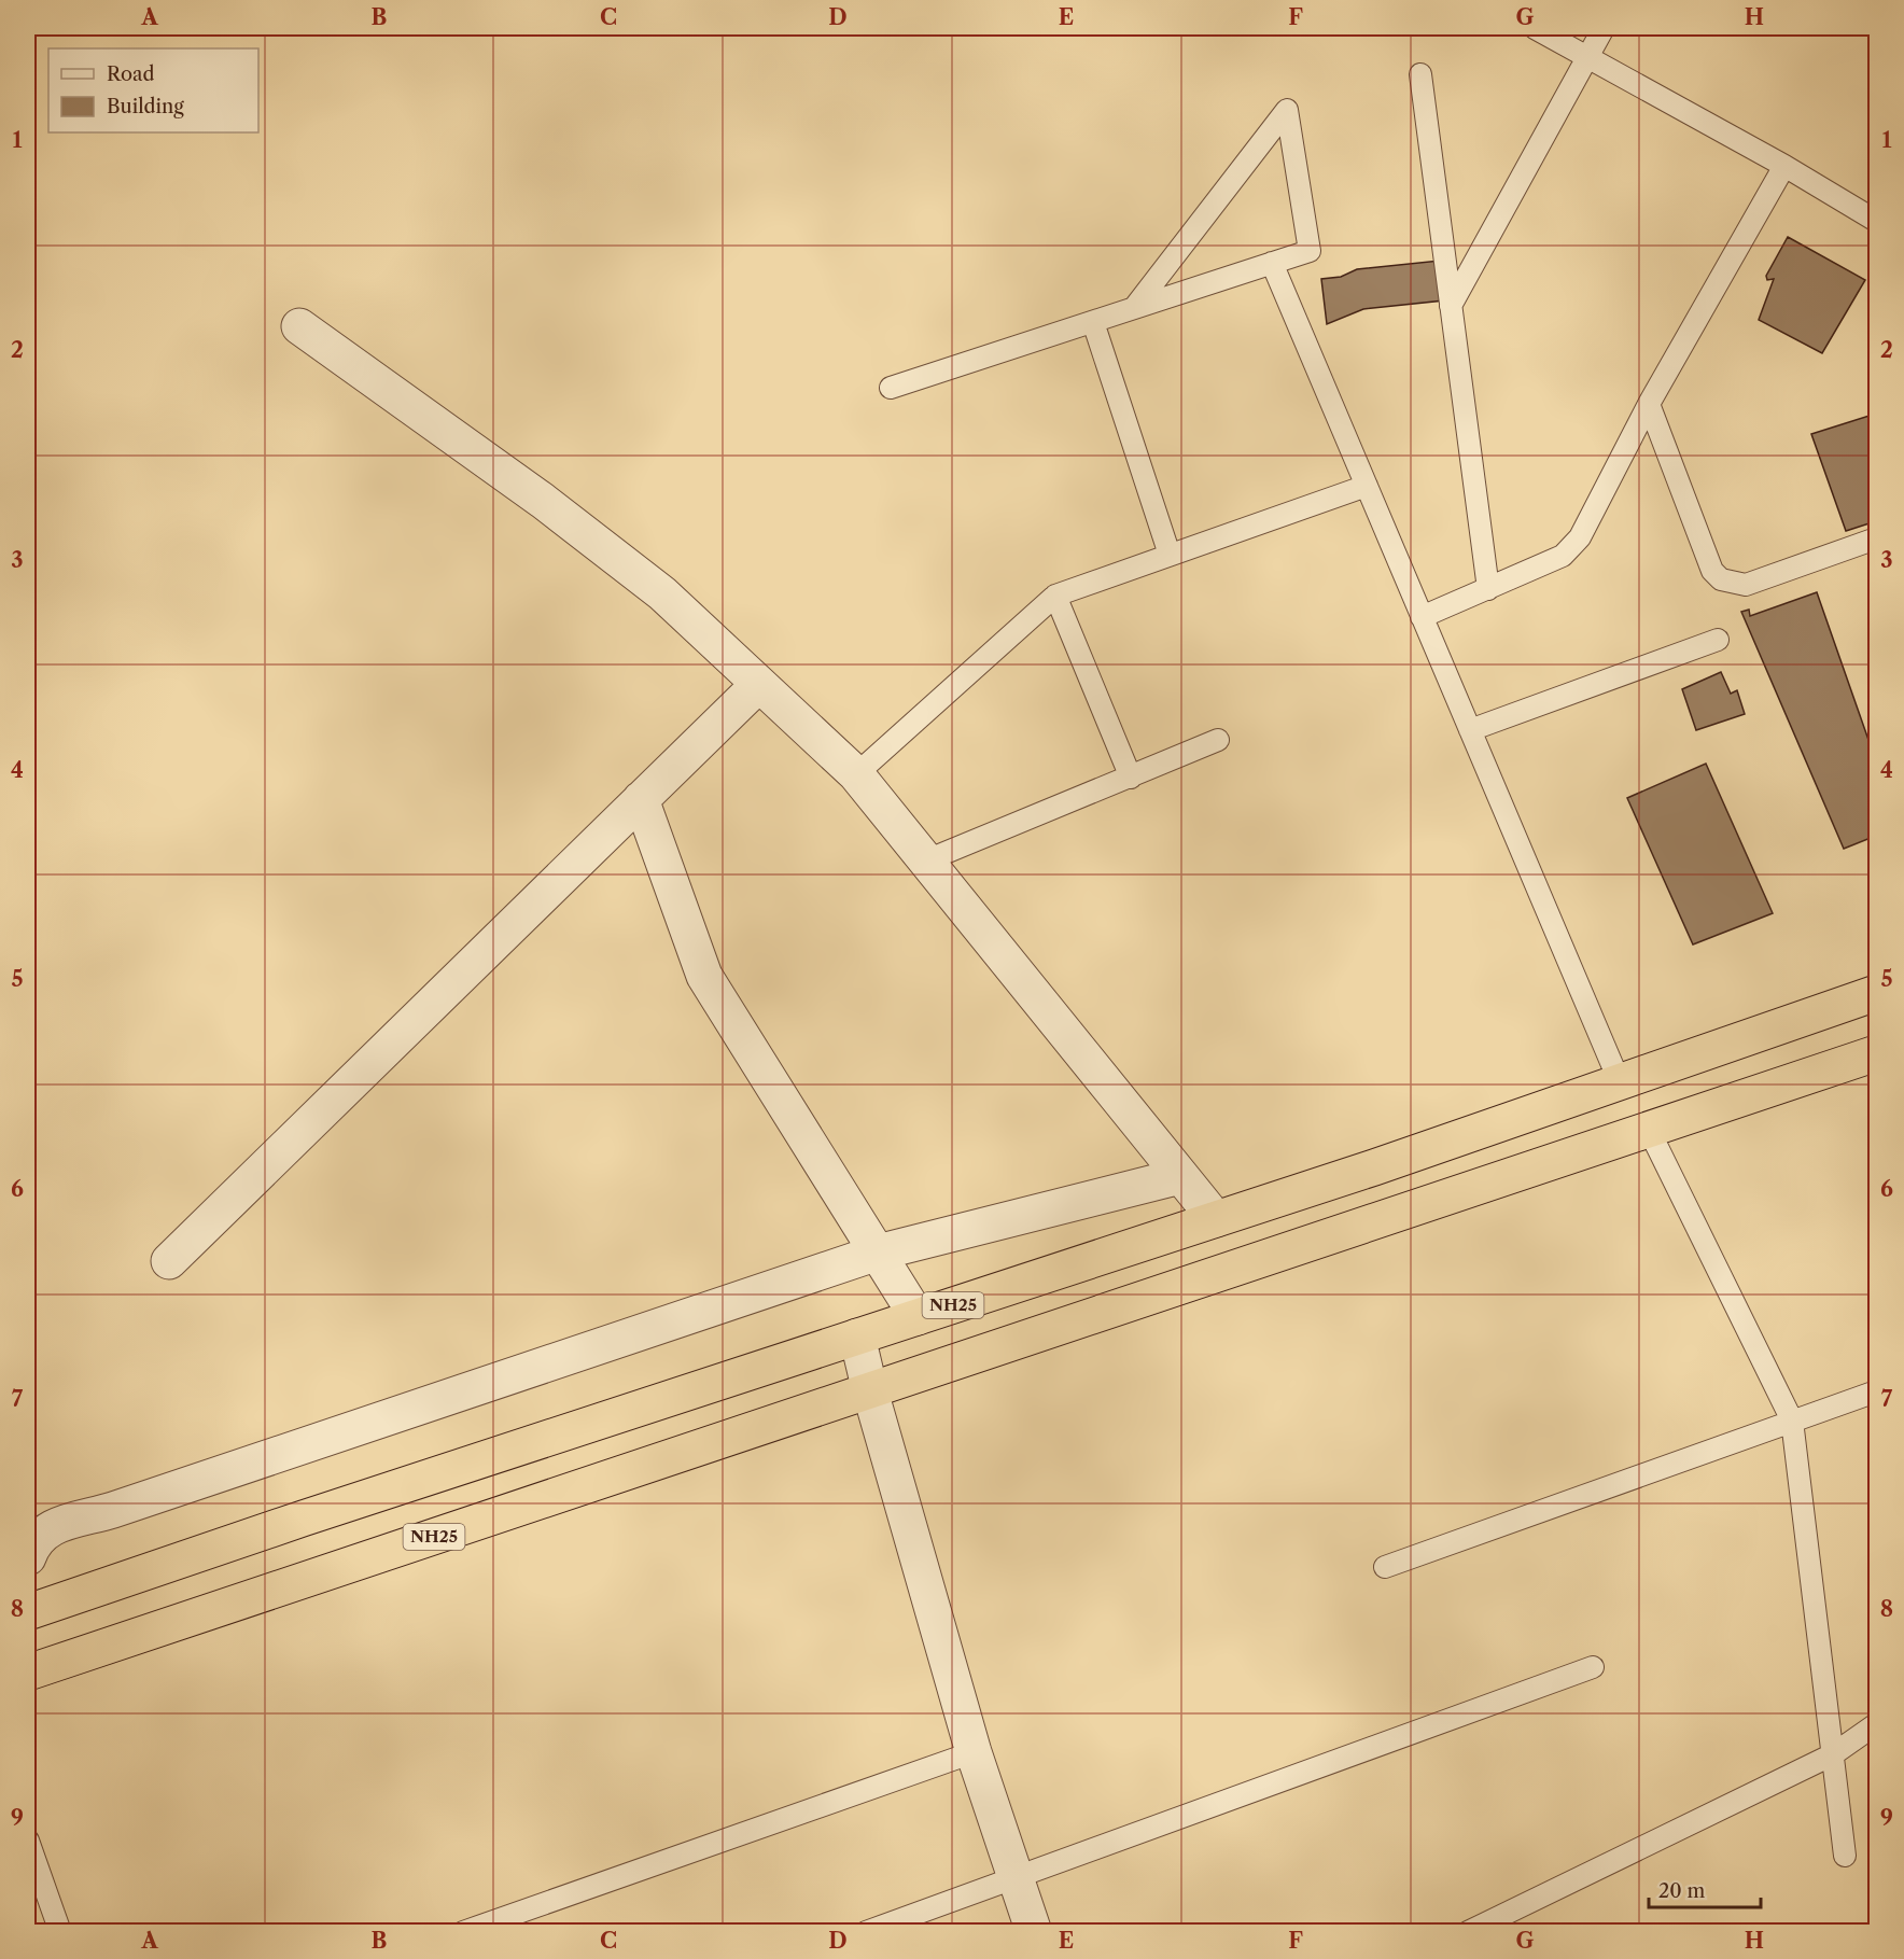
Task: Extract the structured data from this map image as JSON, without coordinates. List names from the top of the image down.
{
  "streets": {
    "highway": ["NH25"]
  },
  "legend": ["Road", "Building"],
  "scale_bar": "20 m",
  "grid": {
    "columns": [
      "A",
      "B",
      "C",
      "D",
      "E",
      "F",
      "G",
      "H"
    ],
    "rows": [
      "1",
      "2",
      "3",
      "4",
      "5",
      "6",
      "7",
      "8",
      "9"
    ]
  }
}
